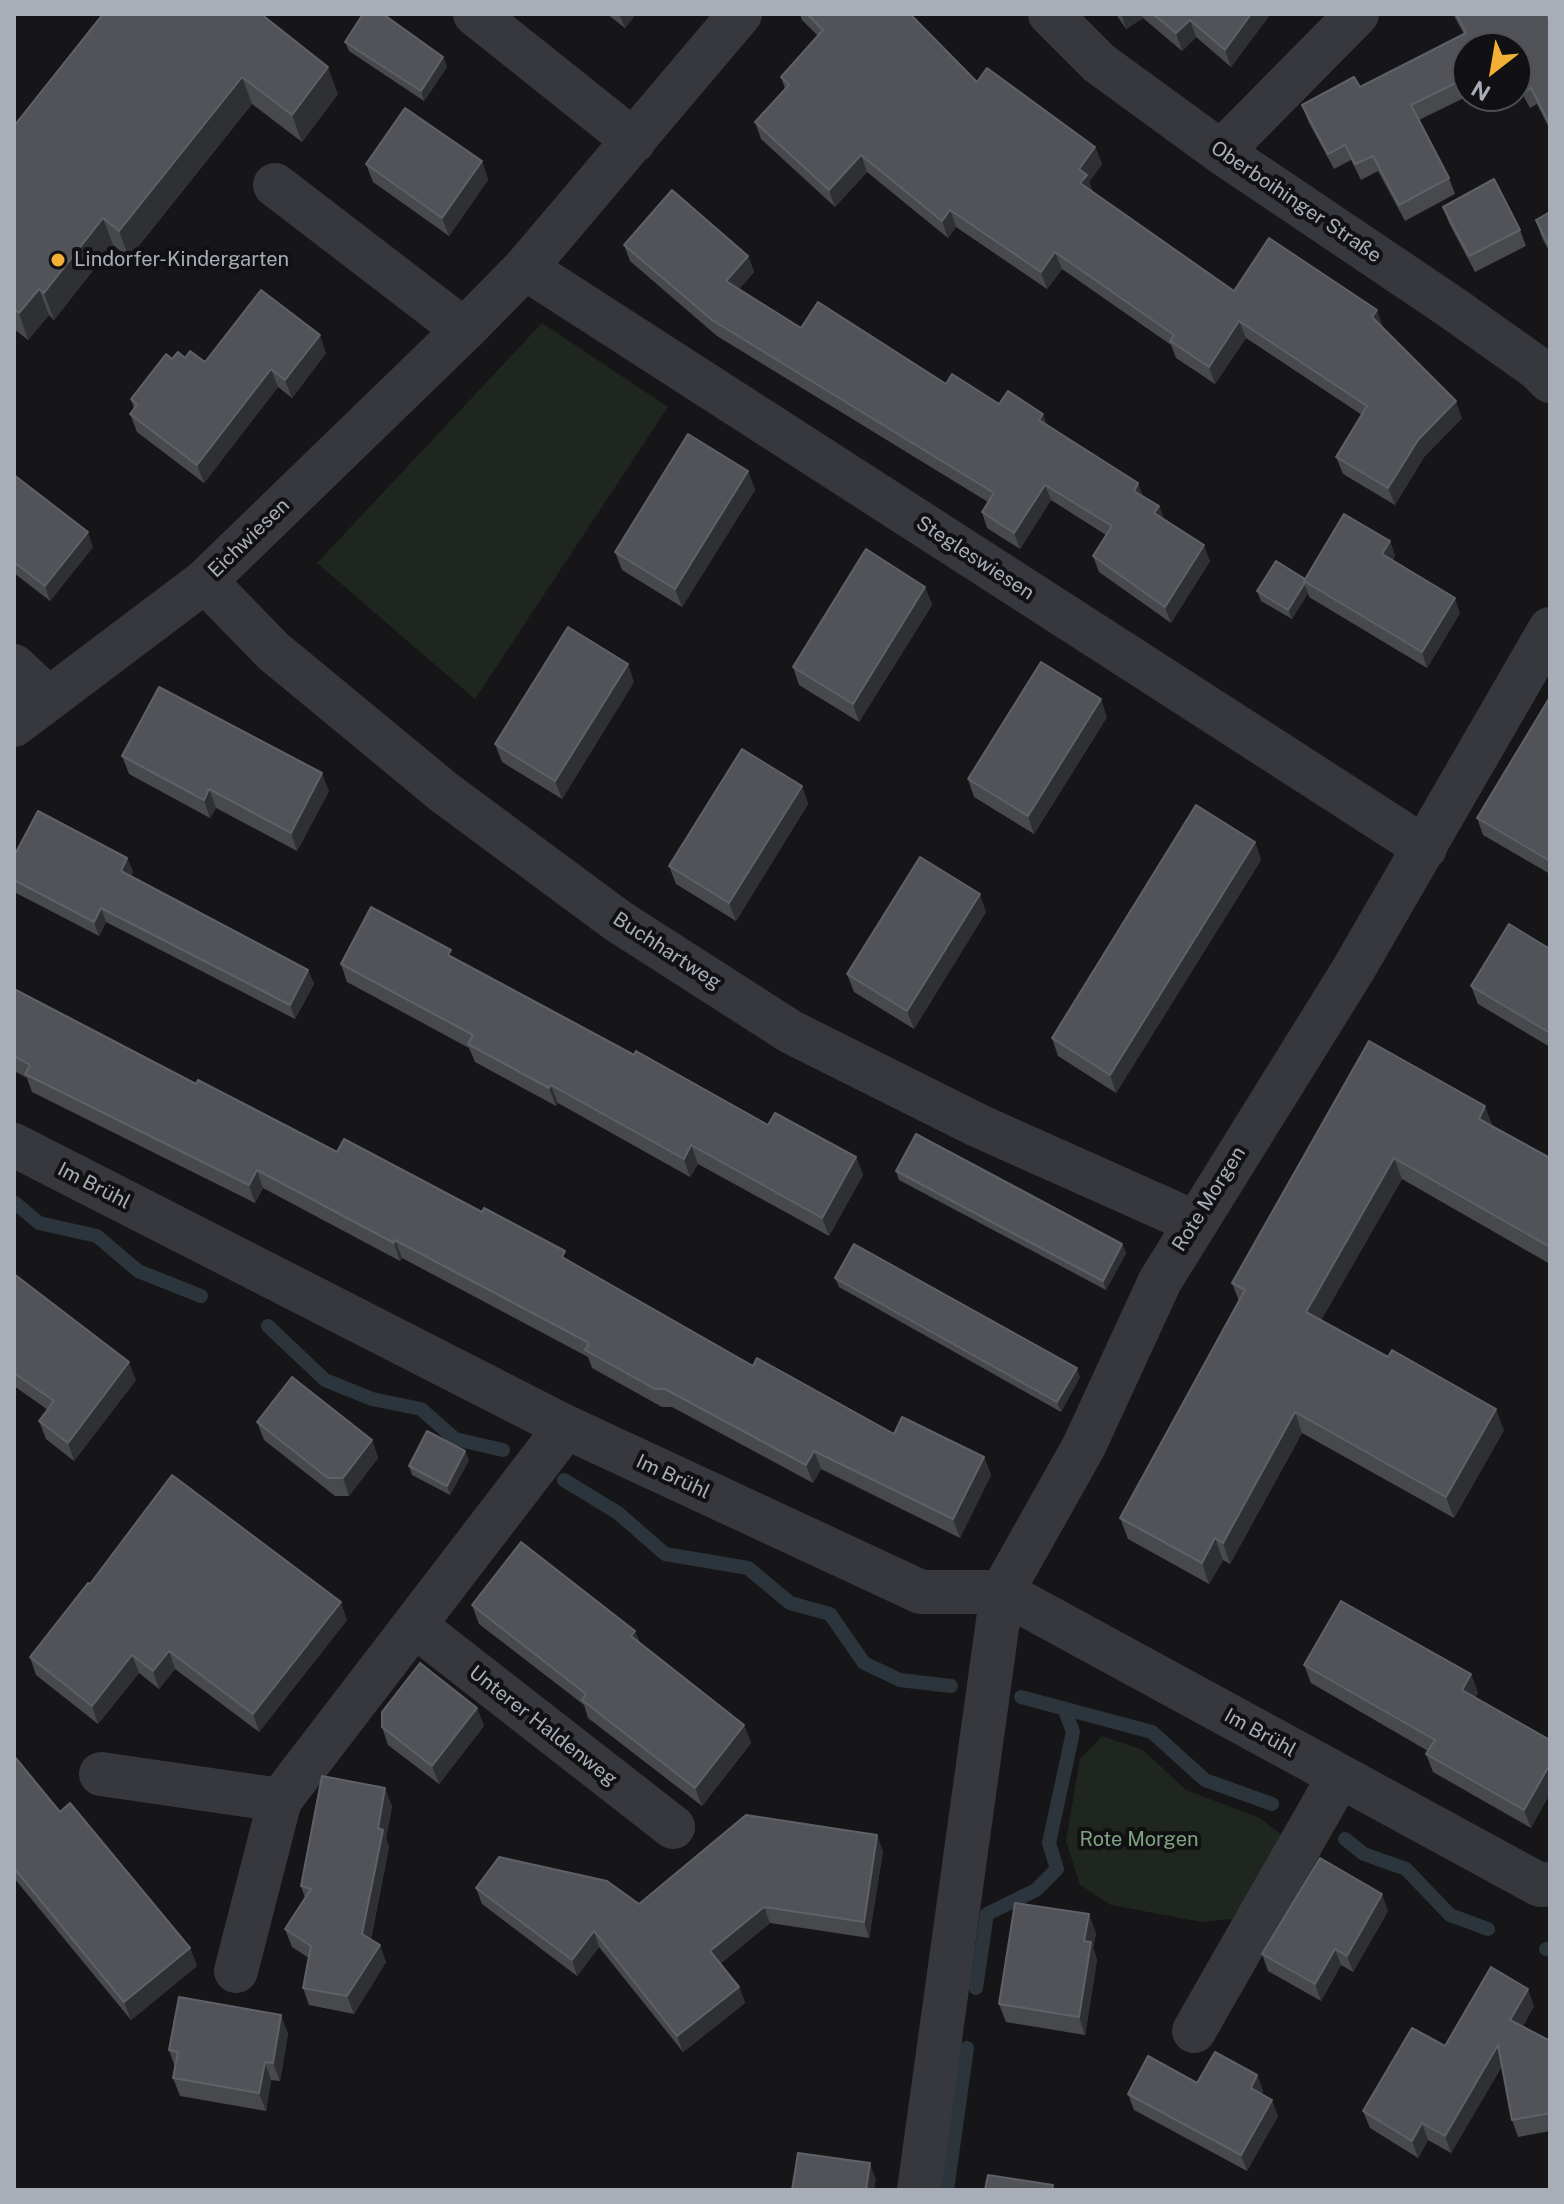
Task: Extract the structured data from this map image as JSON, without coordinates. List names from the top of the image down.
{
  "streets": {
    "street": [
      "Oberboihinger Straße",
      "Eichwiesen",
      "Stegleswiesen",
      "Buchhartweg",
      "Im Brühl",
      "Rote Morgen",
      "Unterer Haldenweg"
    ]
  },
  "crossings": [
    ["Eichwiesen", "Stegleswiesen"],
    ["Eichwiesen", "Buchhartweg"],
    ["Stegleswiesen", "Rote Morgen"],
    ["Buchhartweg", "Rote Morgen"],
    ["Im Brühl", "Rote Morgen"]
  ],
  "parks": ["Rote Morgen"],
  "places": ["Lindorfer-Kindergarten"],
  "north": "bottom left"
}
